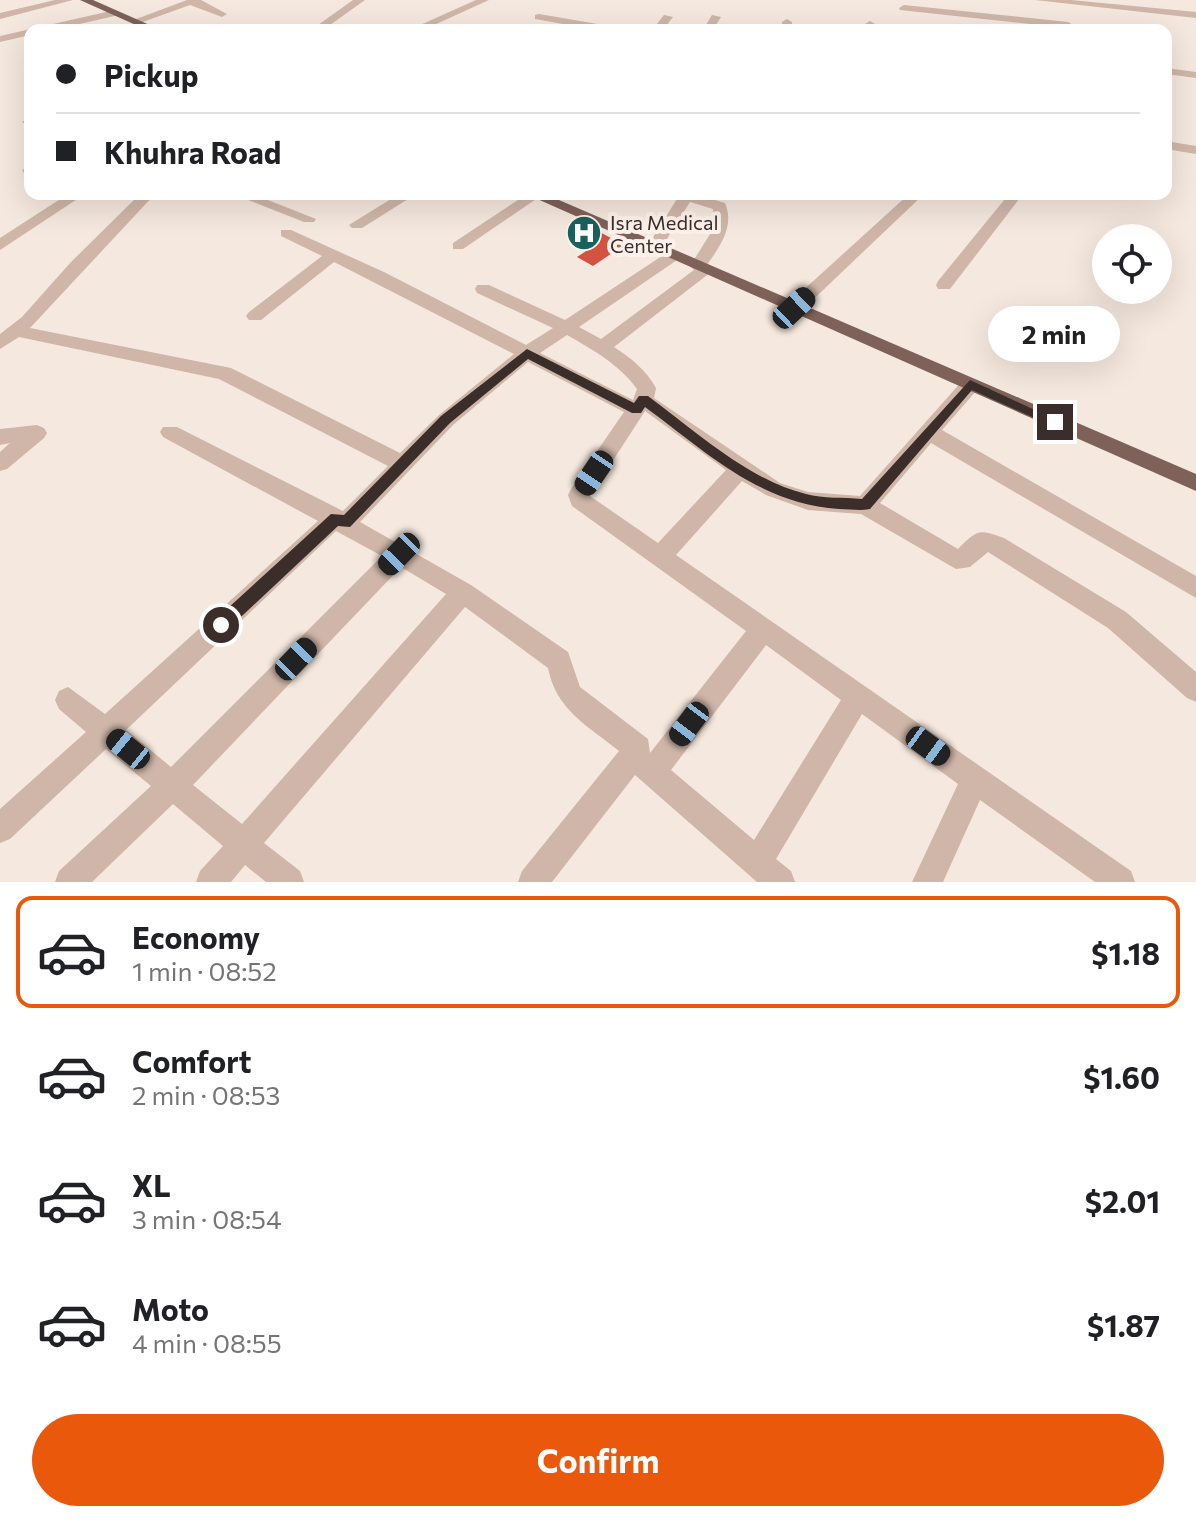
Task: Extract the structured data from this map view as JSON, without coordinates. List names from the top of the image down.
{
  "places": {
    "hospital": ["Isra Medical Center"]
  },
  "page": {
    "banner": ["Pickup", "Khuhra Road"],
    "bubble": "2 min",
    "list": [
      {
        "name": "Economy",
        "note": "1 min · 08:52",
        "value": "$1.18"
      },
      {
        "name": "Comfort",
        "note": "2 min · 08:53",
        "value": "$1.60"
      },
      {
        "name": "XL",
        "note": "3 min · 08:54",
        "value": "$2.01"
      },
      {
        "name": "Moto",
        "note": "4 min · 08:55",
        "value": "$1.87"
      }
    ],
    "buttons": "Confirm"
  }
}
